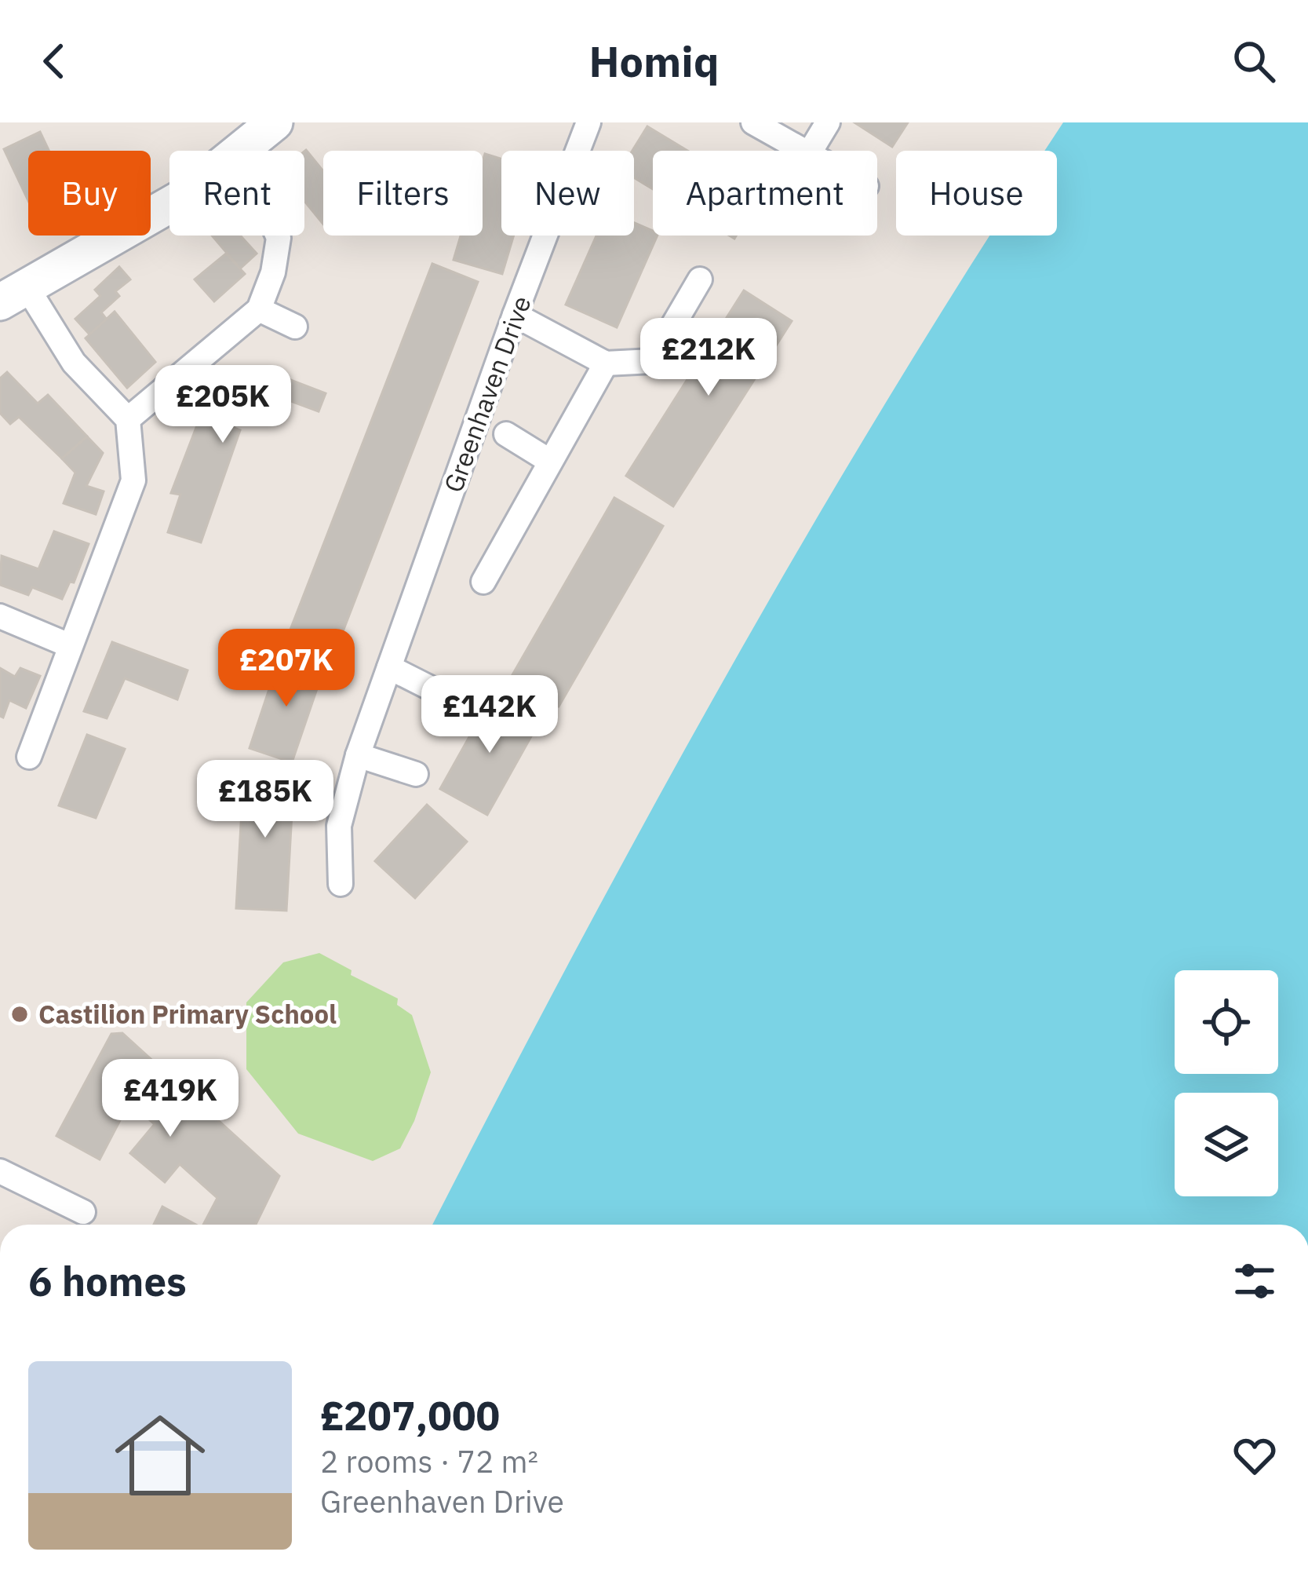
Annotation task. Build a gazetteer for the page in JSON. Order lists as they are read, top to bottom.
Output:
{
  "streets": {
    "street": ["Greenhaven Drive"]
  },
  "places": ["Castilion Primary School"],
  "page": {
    "header": "Homiq",
    "chip": [
      "Buy",
      "Rent",
      "Filters",
      "New",
      "Apartment",
      "House"
    ],
    "price": [
      "£212K",
      "£205K",
      "£207K",
      "£142K",
      "£185K",
      "£419K"
    ],
    "heading": "6 homes",
    "list": [
      {
        "name": "£207,000",
        "note": "2 rooms · 72 m² · Greenhaven Drive"
      }
    ]
  }
}
